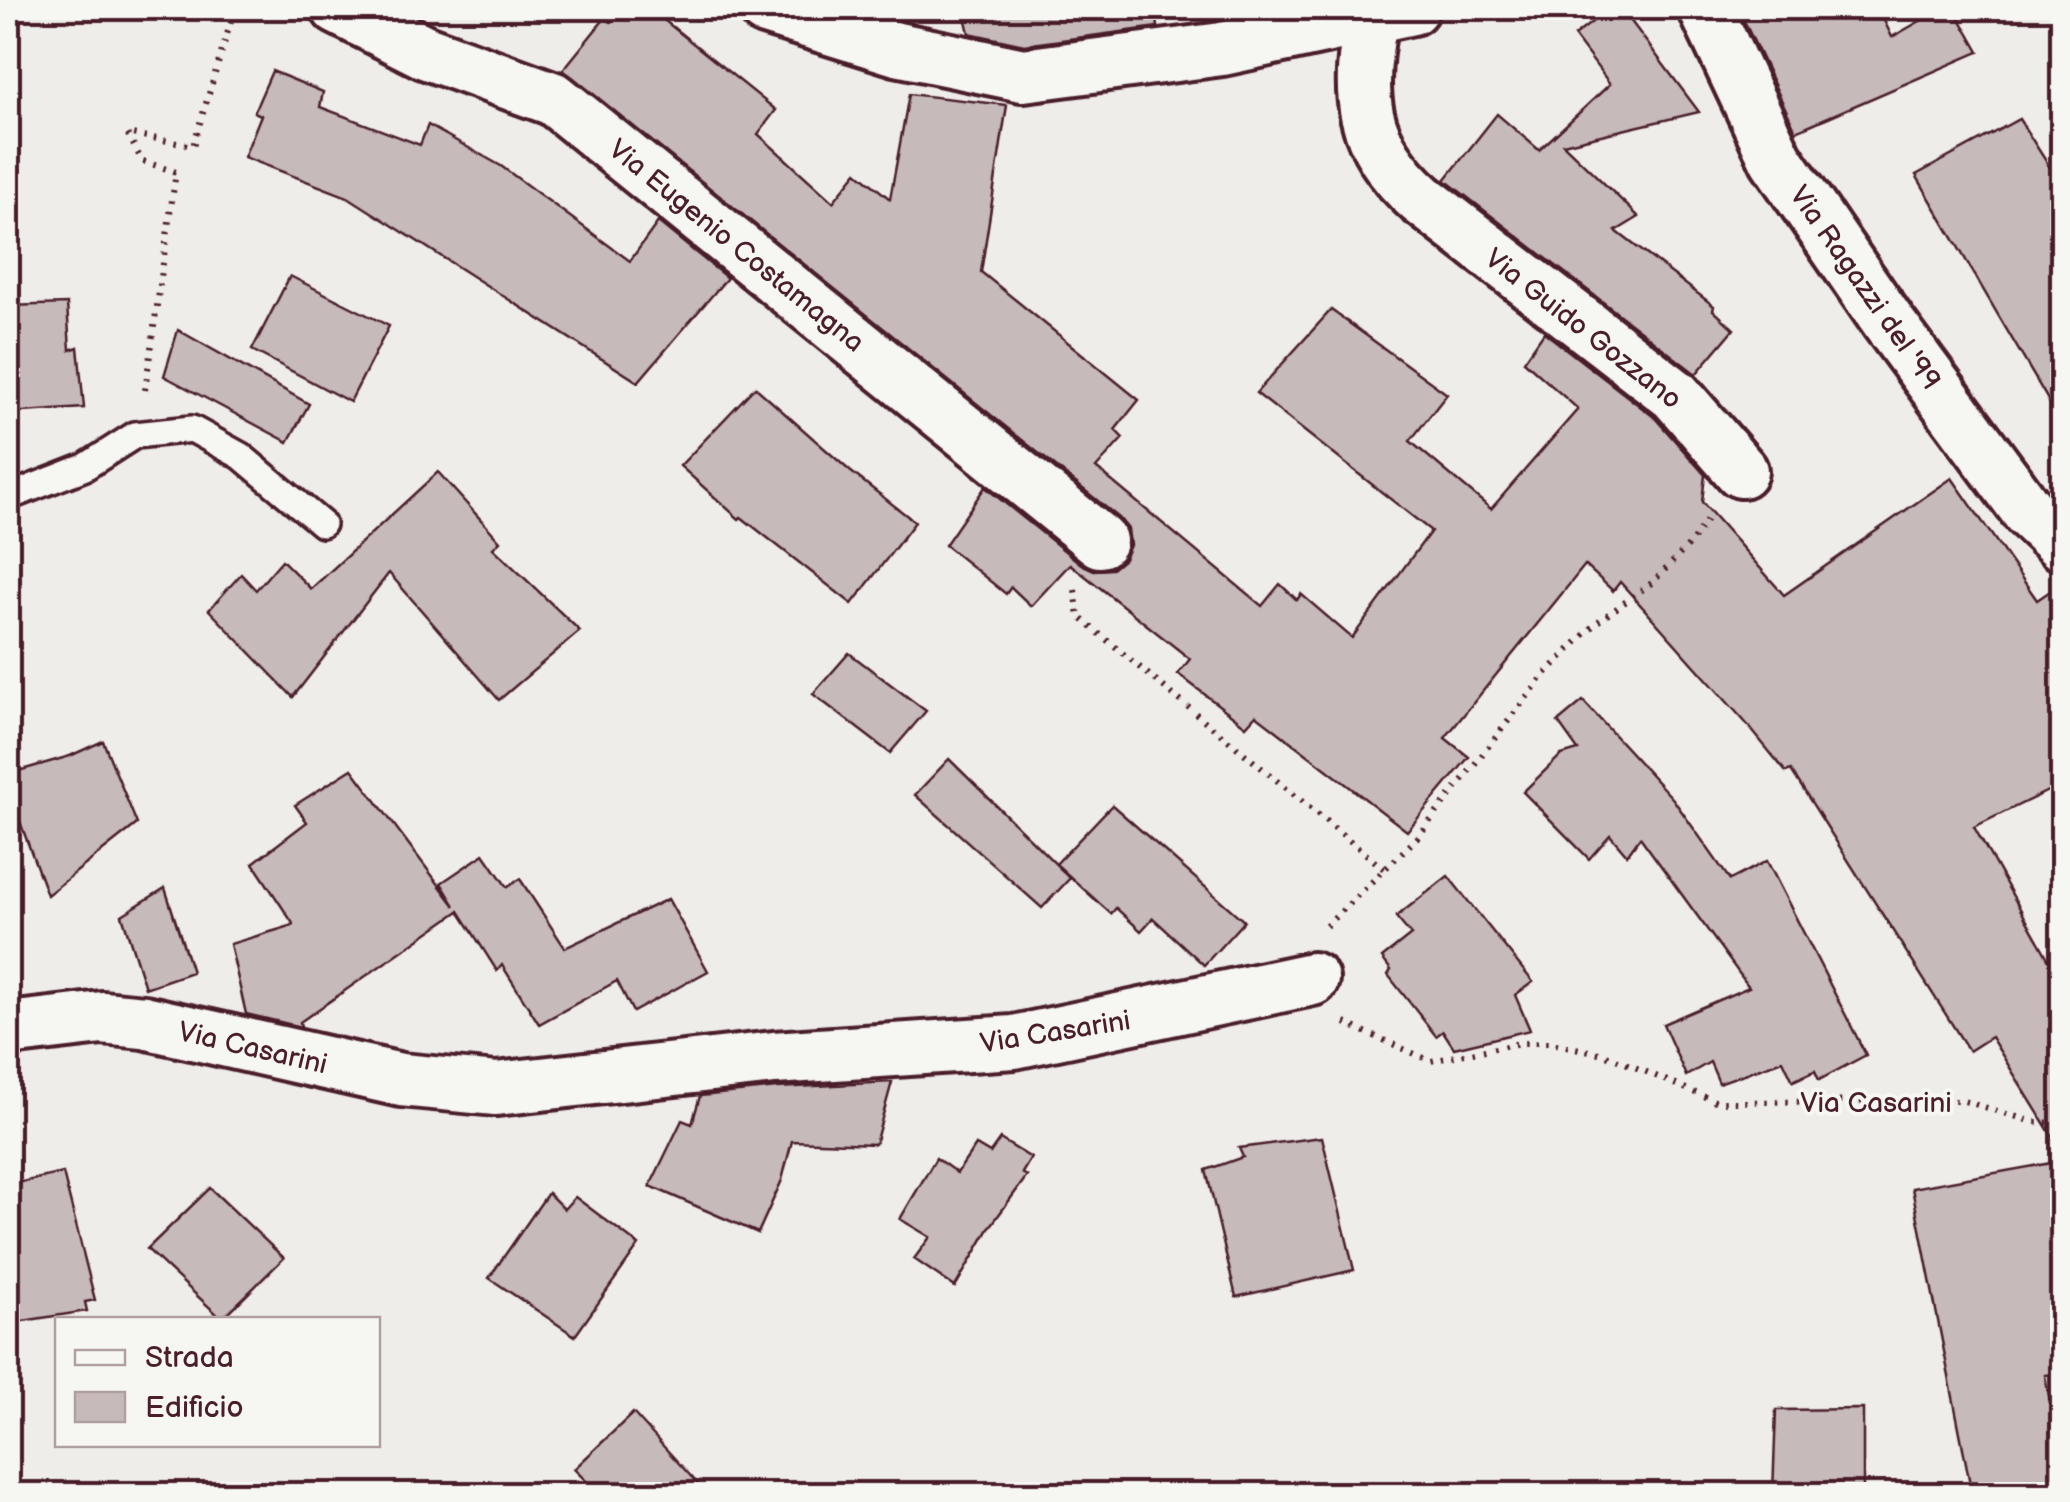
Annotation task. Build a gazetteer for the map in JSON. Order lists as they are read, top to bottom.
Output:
{
  "streets": {
    "street": [
      "Via Eugenio Costamagna",
      "Via Ragazzi del '99",
      "Via Guido Gozzano",
      "Via Casarini"
    ]
  },
  "legend": ["Strada", "Edificio"]
}
